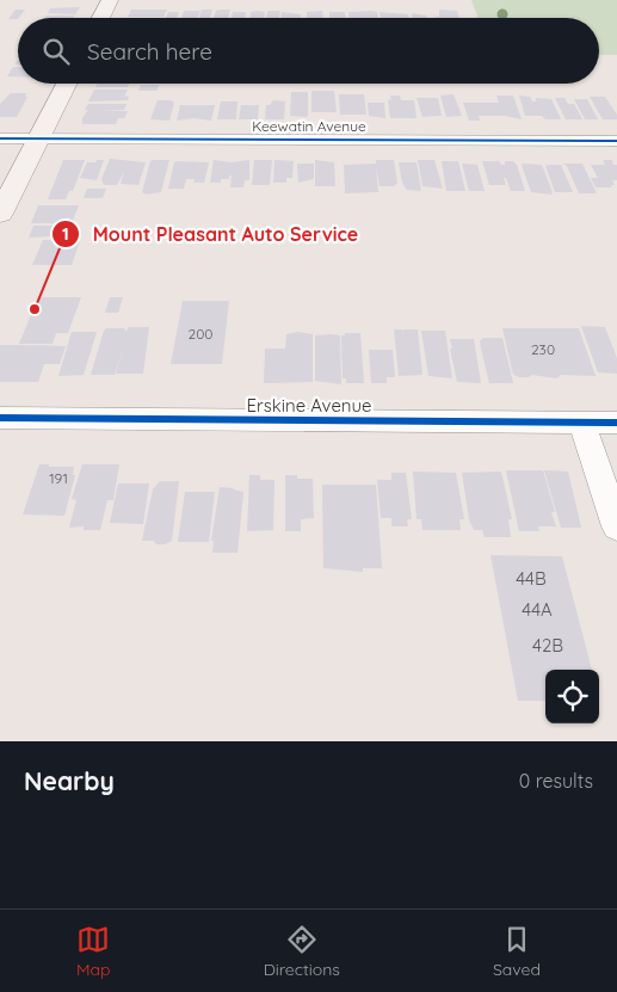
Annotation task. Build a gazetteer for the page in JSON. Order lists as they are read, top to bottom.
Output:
{
  "streets": {
    "street": ["Keewatin Avenue", "Erskine Avenue"]
  },
  "places": ["Mount Pleasant Auto Service"],
  "house_numbers": [
    "200",
    "230",
    "191",
    "44B",
    "44A",
    "42B"
  ],
  "page": {
    "search": "Search here",
    "heading": ["Nearby", "0 results"],
    "nav": ["Map", "Directions", "Saved"]
  }
}
